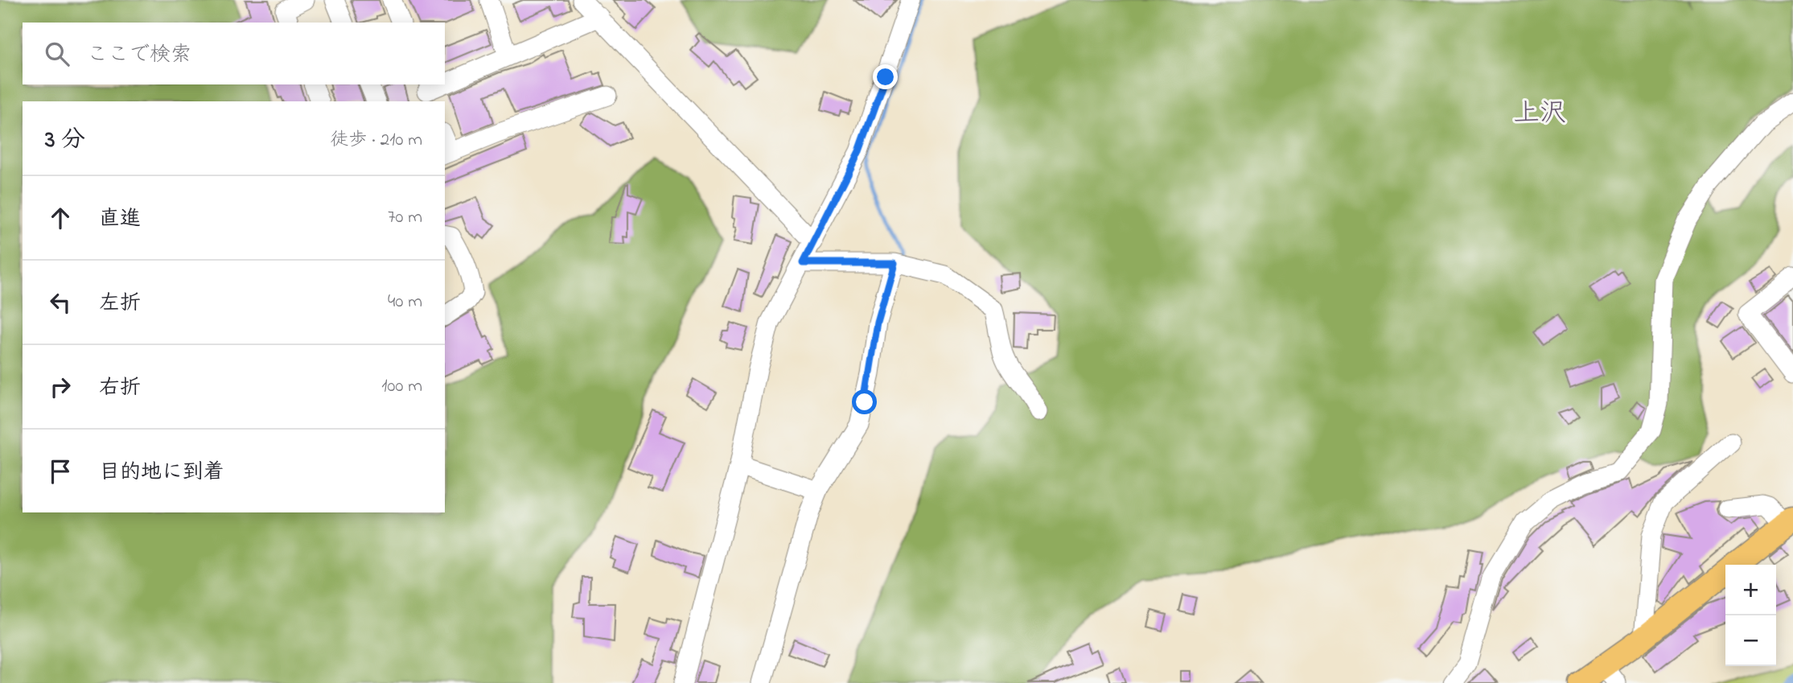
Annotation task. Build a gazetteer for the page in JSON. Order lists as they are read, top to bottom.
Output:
{
  "districts": ["上沢"],
  "page": {
    "search": "ここで検索",
    "heading": ["3 分", "徒歩 · 210 m"],
    "list": [
      ["直進", "70 m"],
      ["左折", "40 m"],
      ["右折", "100 m"],
      "目的地に到着"
    ],
    "map_buttons": ["+", "−"]
  }
}
